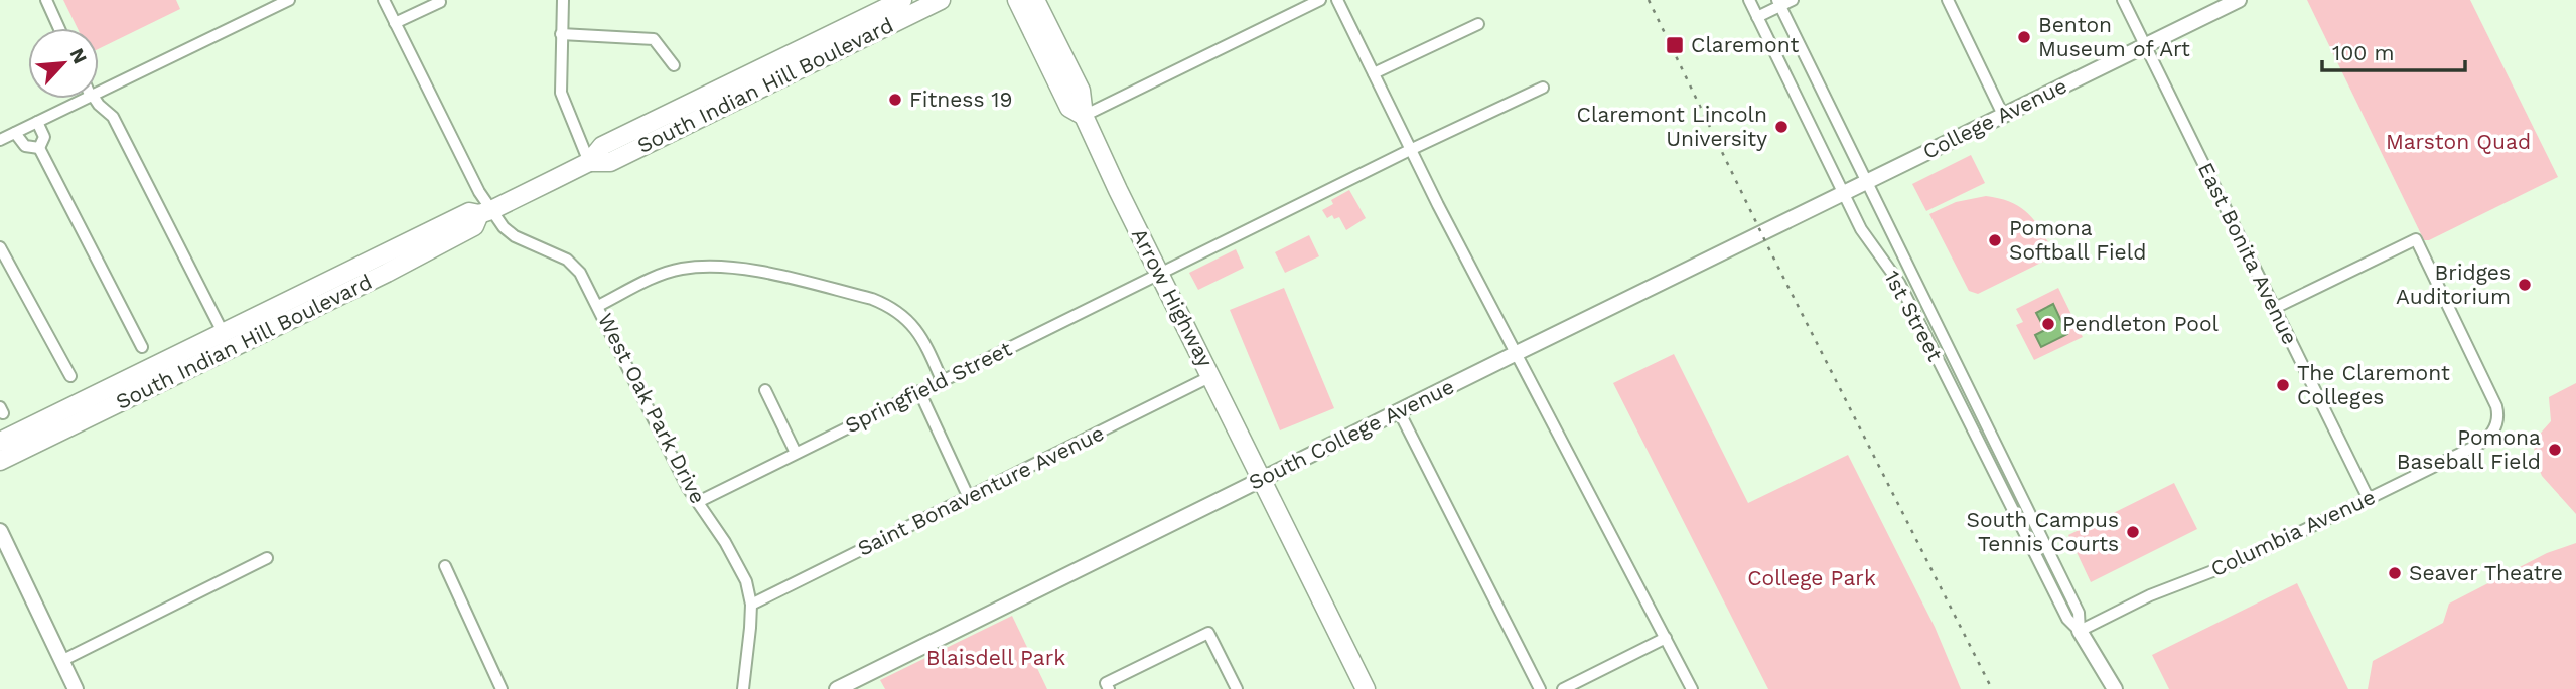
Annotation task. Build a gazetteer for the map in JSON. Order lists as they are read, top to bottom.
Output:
{
  "streets": {
    "main road": ["South Indian Hill Boulevard", "Arrow Highway"],
    "street": [
      "College Avenue",
      "East Bonita Avenue",
      "1st Street",
      "Springfield Street",
      "West Oak Park Drive",
      "South College Avenue",
      "Saint Bonaventure Avenue",
      "Columbia Avenue"
    ]
  },
  "crossings": [
    ["South Indian Hill Boulevard", "West Oak Park Drive"],
    ["College Avenue", "East Bonita Avenue"],
    ["College Avenue", "1st Street"],
    ["College Avenue", "South College Avenue"],
    ["East Bonita Avenue", "Columbia Avenue"],
    ["Arrow Highway", "Springfield Street"],
    ["Arrow Highway", "South College Avenue"],
    ["Arrow Highway", "Saint Bonaventure Avenue"],
    ["1st Street", "South College Avenue"],
    ["1st Street", "Columbia Avenue"],
    ["Springfield Street", "West Oak Park Drive"],
    ["West Oak Park Drive", "Saint Bonaventure Avenue"]
  ],
  "parks": ["Marston Quad", "College Park", "Blaisdell Park"],
  "places": {
    "other": [
      "Benton Museum of Art",
      "Fitness 19",
      "Claremont Lincoln University",
      "Pomona Softball Field",
      "Bridges Auditorium",
      "Pendleton Pool",
      "The Claremont Colleges",
      "Pomona Baseball Field",
      "South Campus Tennis Courts",
      "Seaver Theatre"
    ],
    "transit": ["Claremont"]
  },
  "scale_bar": "100 m",
  "north": "top right"
}
